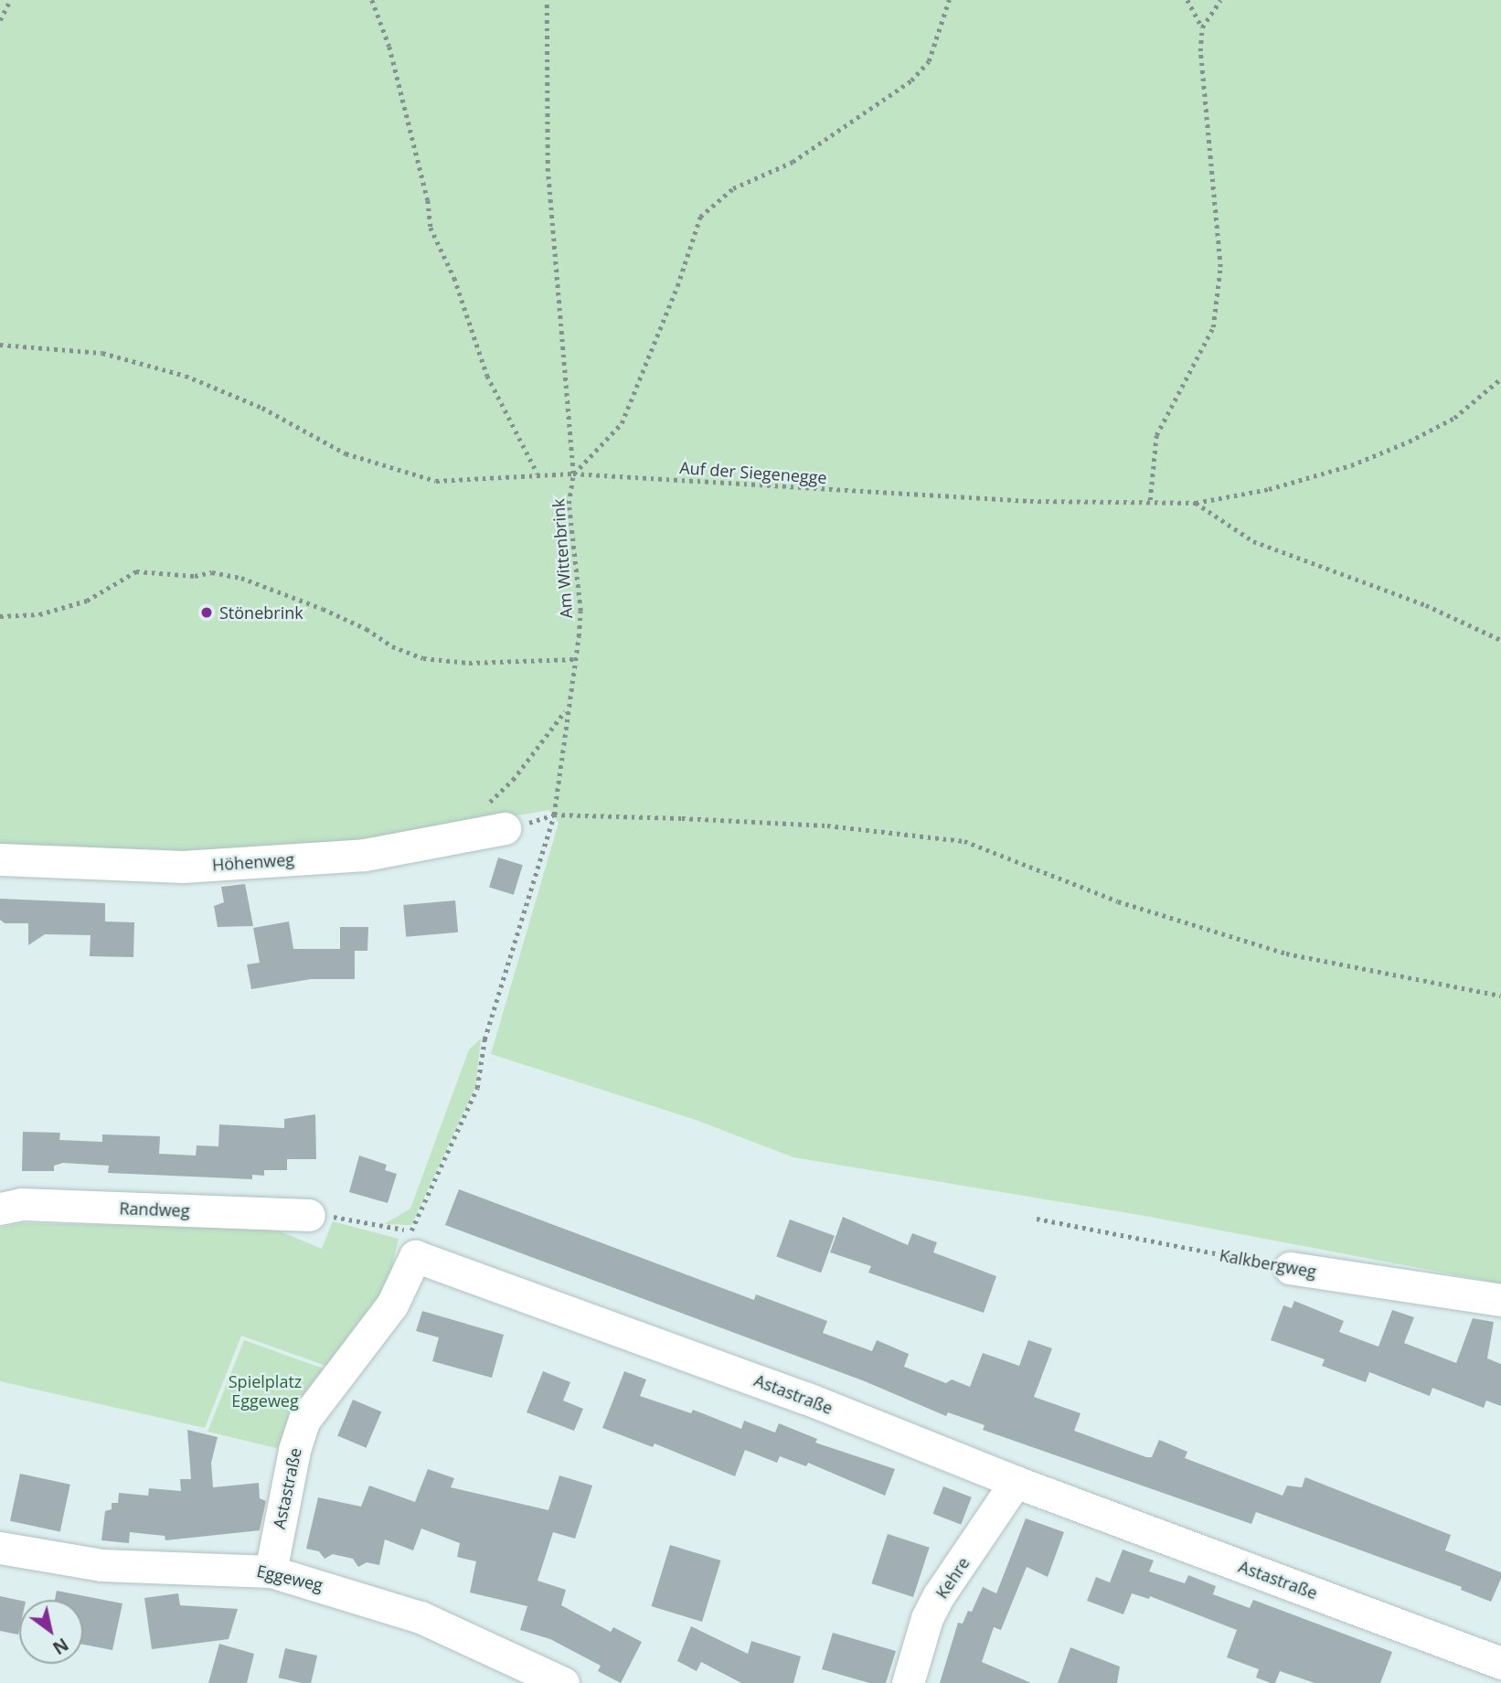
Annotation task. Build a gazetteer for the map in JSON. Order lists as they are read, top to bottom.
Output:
{
  "streets": {
    "street": [
      "Höhenweg",
      "Randweg",
      "Kalkbergweg",
      "Astastraße",
      "Eggeweg",
      "Kehre"
    ],
    "path": ["Auf der Siegenegge", "Am Wittenbrink"]
  },
  "crossings": [
    ["Auf der Siegenegge", "Am Wittenbrink"],
    ["Am Wittenbrink", "Randweg"],
    ["Astastraße", "Eggeweg"],
    ["Astastraße", "Kehre"]
  ],
  "parks": ["Spielplatz Eggeweg"],
  "places": ["Stönebrink"],
  "north": "bottom right"
}
